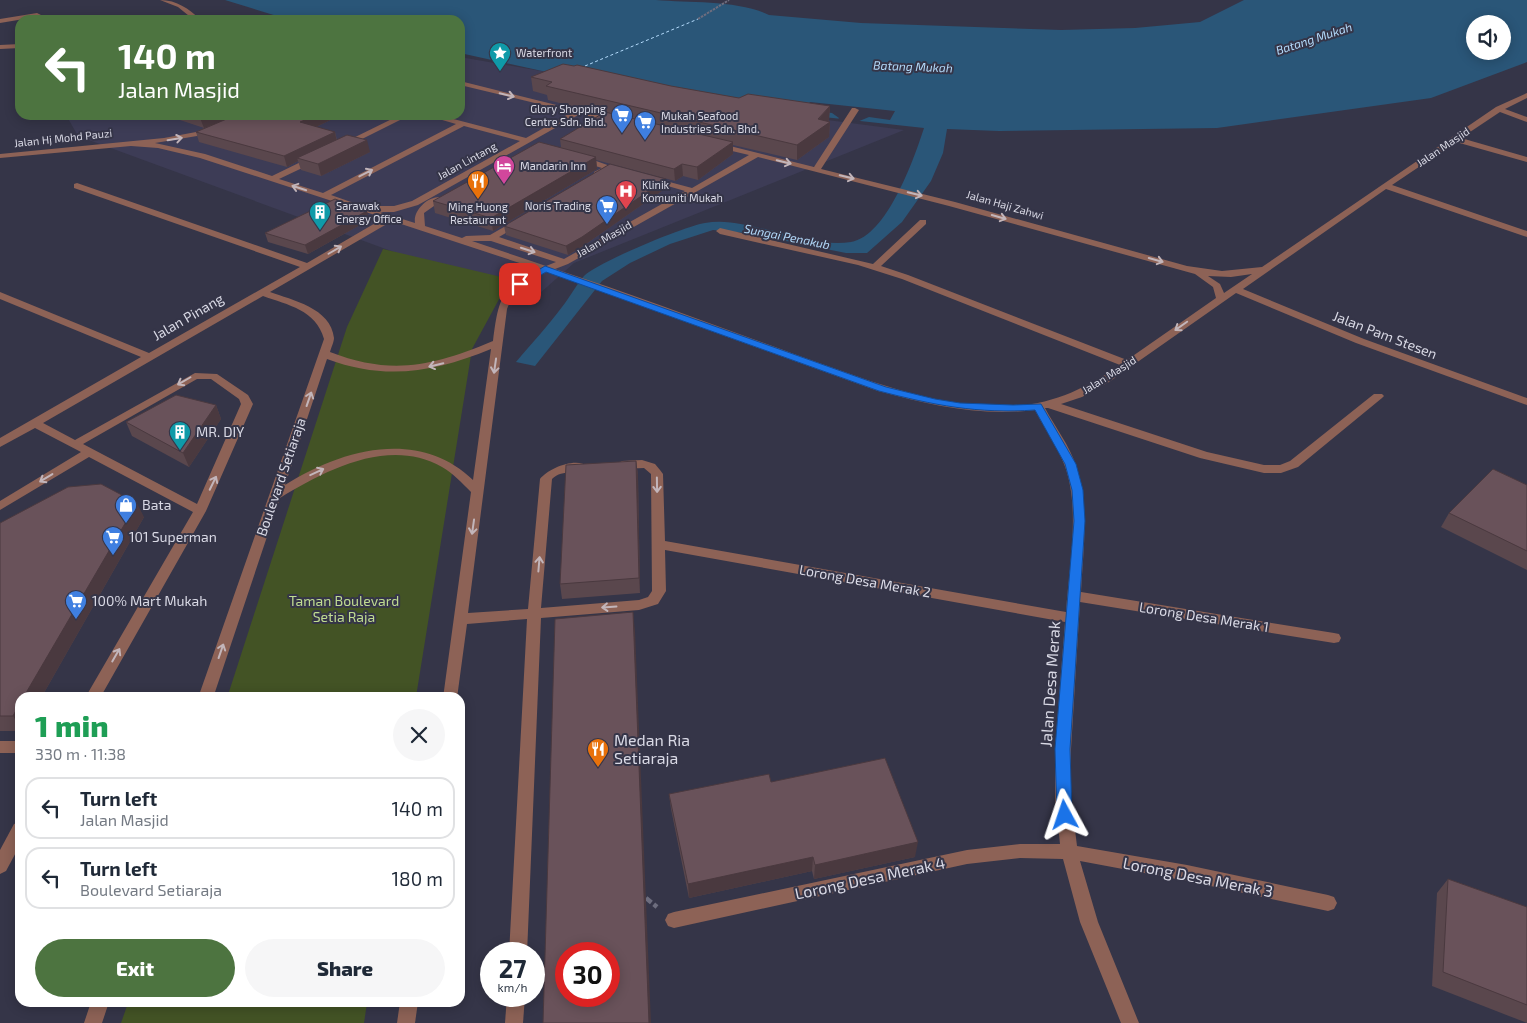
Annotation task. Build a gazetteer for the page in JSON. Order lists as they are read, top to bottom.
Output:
{
  "streets": {
    "street": [
      "Jalan Hj Mohd Pauzi",
      "Jalan Masjid",
      "Jalan Lintang",
      "Jalan Haji Zahwi",
      "Jalan Pinang",
      "Jalan Pam Stesen",
      "Boulevard Setiaraja",
      "Lorong Desa Merak 2",
      "Lorong Desa Merak 1",
      "Jalan Desa Merak",
      "Lorong Desa Merak 3",
      "Lorong Desa Merak 4"
    ]
  },
  "crossings": [
    ["Jalan Masjid", "Jalan Haji Zahwi"],
    ["Jalan Masjid", "Jalan Pam Stesen"],
    ["Jalan Masjid", "Jalan Desa Merak"],
    ["Jalan Pinang", "Boulevard Setiaraja"],
    ["Lorong Desa Merak 2", "Jalan Desa Merak"],
    ["Lorong Desa Merak 1", "Jalan Desa Merak"],
    ["Jalan Desa Merak", "Lorong Desa Merak 3"],
    ["Jalan Desa Merak", "Lorong Desa Merak 4"],
    ["Lorong Desa Merak 3", "Lorong Desa Merak 4"]
  ],
  "water": ["Batang Mukah", "Sungai Penakub"],
  "parks": ["Taman Boulevard Setia Raja"],
  "places": {
    "place": ["Waterfront"],
    "supermarket": [
      "Glory Shopping Centre Sdn. Bhd.",
      "Mukah Seafood Industries Sdn. Bhd.",
      "Noris Trading",
      "101 Superman",
      "100% Mart Mukah"
    ],
    "hotel": ["Mandarin Inn"],
    "restaurant": ["Ming Huong Restaurant", "Medan Ria Setiaraja"],
    "hospital": ["Klinik Komuniti Mukah"],
    "building": ["Sarawak Energy Office", "MR. DIY"],
    "shop": ["Bata"]
  },
  "page": {
    "turn": ["140 m", "Jalan Masjid"],
    "heading": ["1 min", "330 m · 11:38"],
    "list": [
      {
        "name": "Turn left",
        "note": "Jalan Masjid",
        "value": "140 m"
      },
      {
        "name": "Turn left",
        "note": "Boulevard Setiaraja",
        "value": "180 m"
      }
    ],
    "buttons": ["Exit", "Share"],
    "speed": "27 km/h",
    "limit": "30"
  }
}
